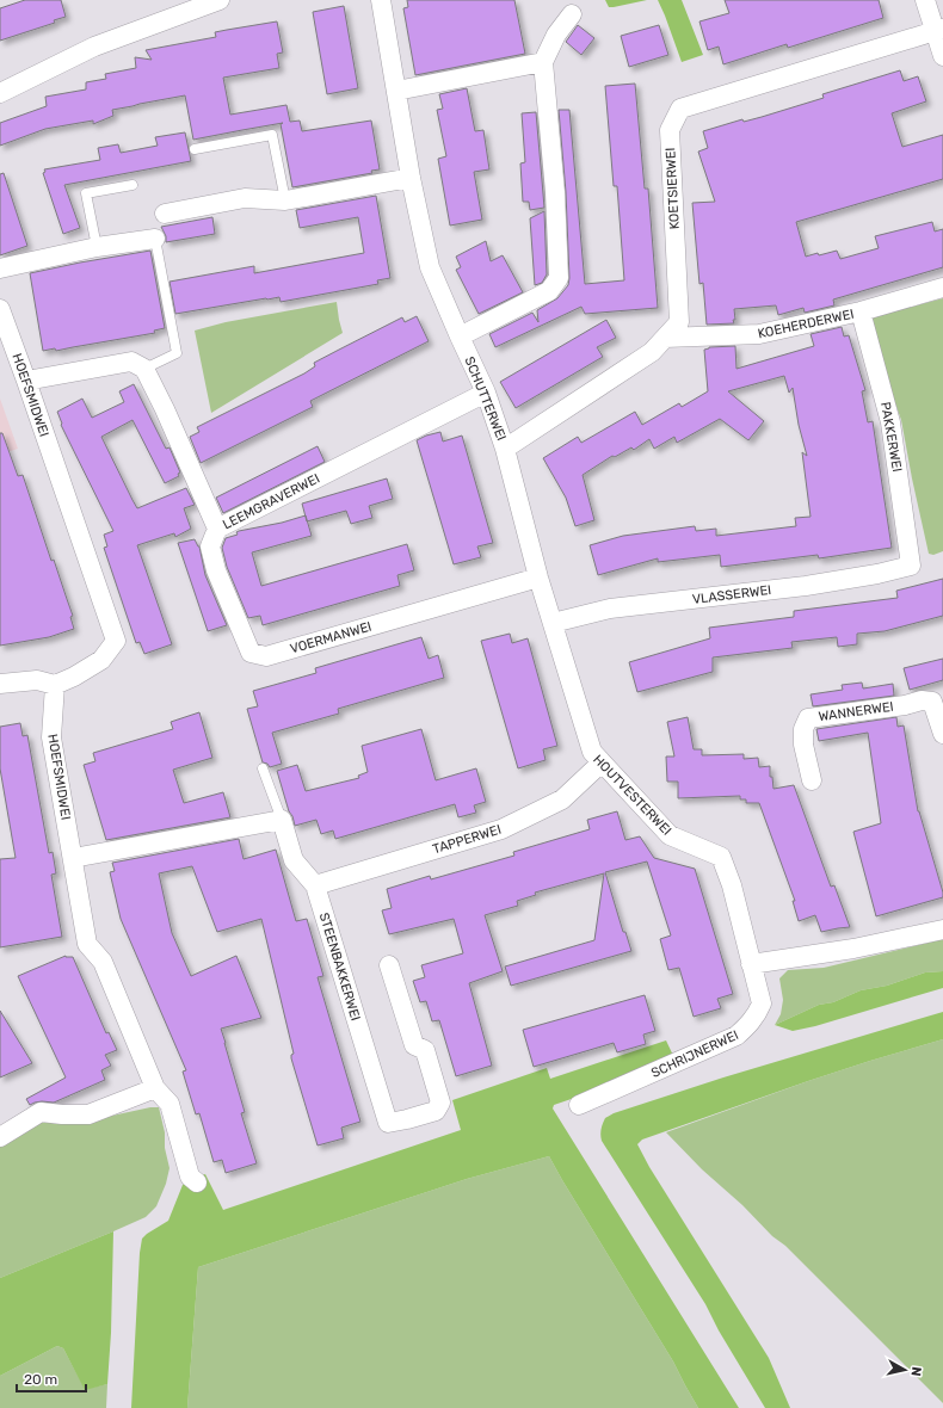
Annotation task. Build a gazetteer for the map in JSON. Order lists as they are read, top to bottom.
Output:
{
  "streets": {
    "street": [
      "KOETSIERWEI",
      "KOEHERDERWEI",
      "HOEFSMIDWEI",
      "SCHUTTERWEI",
      "PAKKERWEI",
      "LEEMGRAVERWEI",
      "VLASSERWEI",
      "VOERMANWEI",
      "WANNERWEI",
      "HOUTVESTERWEI",
      "TAPPERWEI",
      "STEENBAKKERWEI",
      "SCHRIJNERWEI"
    ]
  },
  "crossings": [
    ["KOETSIERWEI", "KOEHERDERWEI"],
    ["KOETSIERWEI", "SCHUTTERWEI"],
    ["KOEHERDERWEI", "PAKKERWEI"],
    ["SCHUTTERWEI", "LEEMGRAVERWEI"],
    ["SCHUTTERWEI", "VLASSERWEI"],
    ["SCHUTTERWEI", "VOERMANWEI"],
    ["SCHUTTERWEI", "HOUTVESTERWEI"],
    ["PAKKERWEI", "VLASSERWEI"],
    ["LEEMGRAVERWEI", "VOERMANWEI"],
    ["VLASSERWEI", "HOUTVESTERWEI"],
    ["HOUTVESTERWEI", "TAPPERWEI"],
    ["HOUTVESTERWEI", "SCHRIJNERWEI"],
    ["TAPPERWEI", "STEENBAKKERWEI"]
  ],
  "scale_bar": "20 m",
  "north": "right"
}
